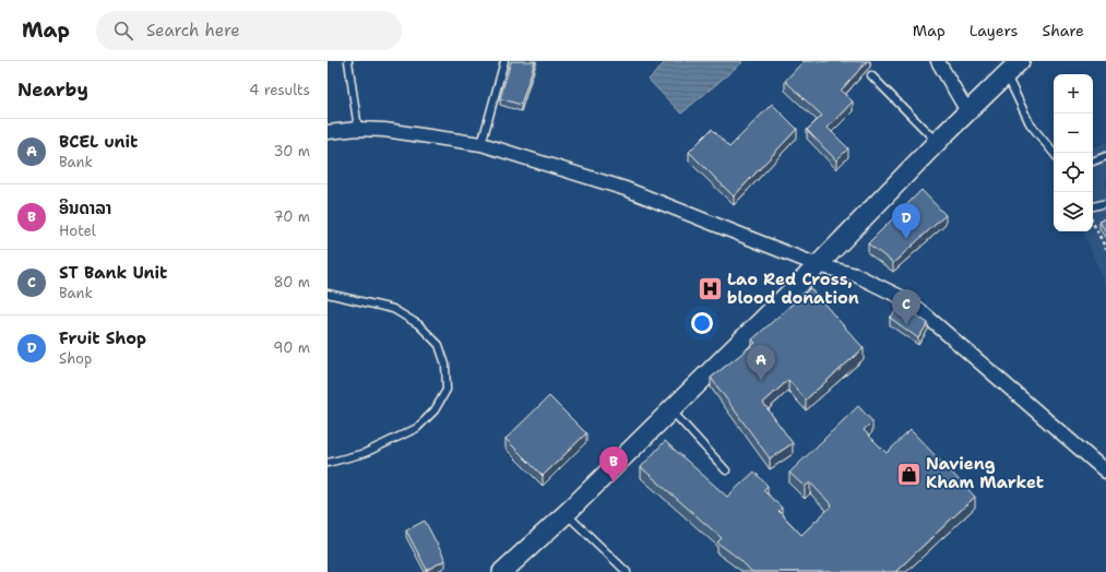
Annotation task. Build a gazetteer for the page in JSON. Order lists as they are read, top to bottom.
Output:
{
  "places": {
    "hospital": ["Lao Red Cross, blood donation"],
    "shop": ["Navieng Kham Market"]
  },
  "page": {
    "header": "Map",
    "search": "Search here",
    "nav": ["Map", "Layers", "Share"],
    "heading": ["Nearby", "4 results"],
    "map_buttons": ["+", "−"],
    "list": [
      {
        "mark": "A",
        "name": "BCEL unit",
        "note": "Bank",
        "value": "30 m"
      },
      {
        "mark": "B",
        "name": "ອິນດາລາ",
        "note": "Hotel",
        "value": "70 m"
      },
      {
        "mark": "C",
        "name": "ST Bank Unit",
        "note": "Bank",
        "value": "80 m"
      },
      {
        "mark": "D",
        "name": "Fruit Shop",
        "note": "Shop",
        "value": "90 m"
      }
    ],
    "pins": [
      "D",
      "C",
      "A",
      "B"
    ]
  }
}
